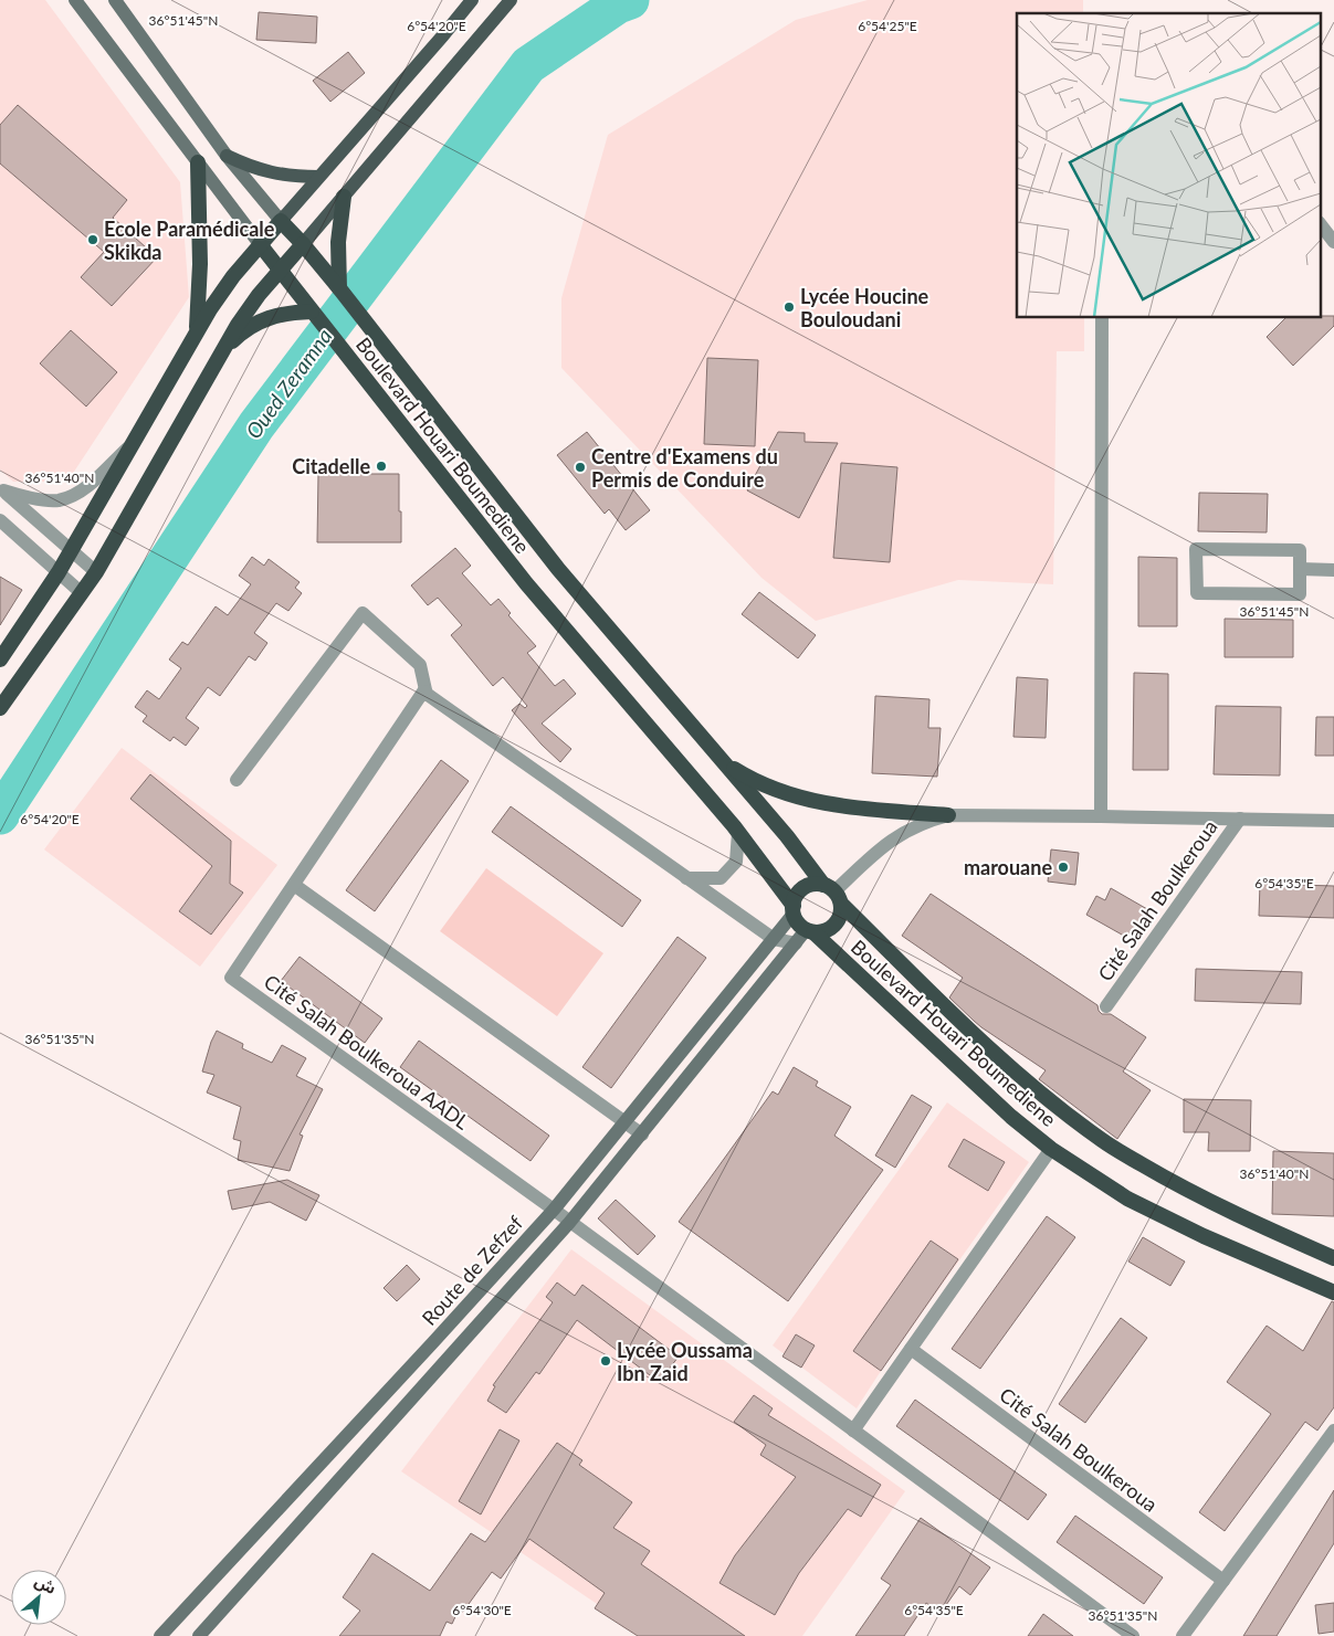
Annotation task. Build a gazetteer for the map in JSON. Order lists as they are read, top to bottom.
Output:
{
  "streets": {
    "highway": ["Boulevard Houari Boumediene"],
    "main road": ["Route de Zefzef"],
    "street": ["Cité Salah Boulkeroua", "Cité Salah Boulkeroua AADL"]
  },
  "crossings": [
    ["Boulevard Houari Boumediene", "Route de Zefzef"],
    ["Cité Salah Boulkeroua AADL", "Route de Zefzef"]
  ],
  "water": ["Oued Zeramna"],
  "places": [
    "Ecole Paramédicale Skikda",
    "Lycée Houcine Bouloudani",
    "Citadelle",
    "Centre d'Examens du Permis de Conduire",
    "marouane",
    "Lycée Oussama Ibn Zaid"
  ],
  "north": "top right",
  "coordinates": [
    "36°51'45\"N",
    "6°54'20\"E",
    "6°54'25\"E",
    "36°51'40\"N",
    "6°54'35\"E",
    "36°51'35\"N",
    "6°54'30\"E"
  ]
}
